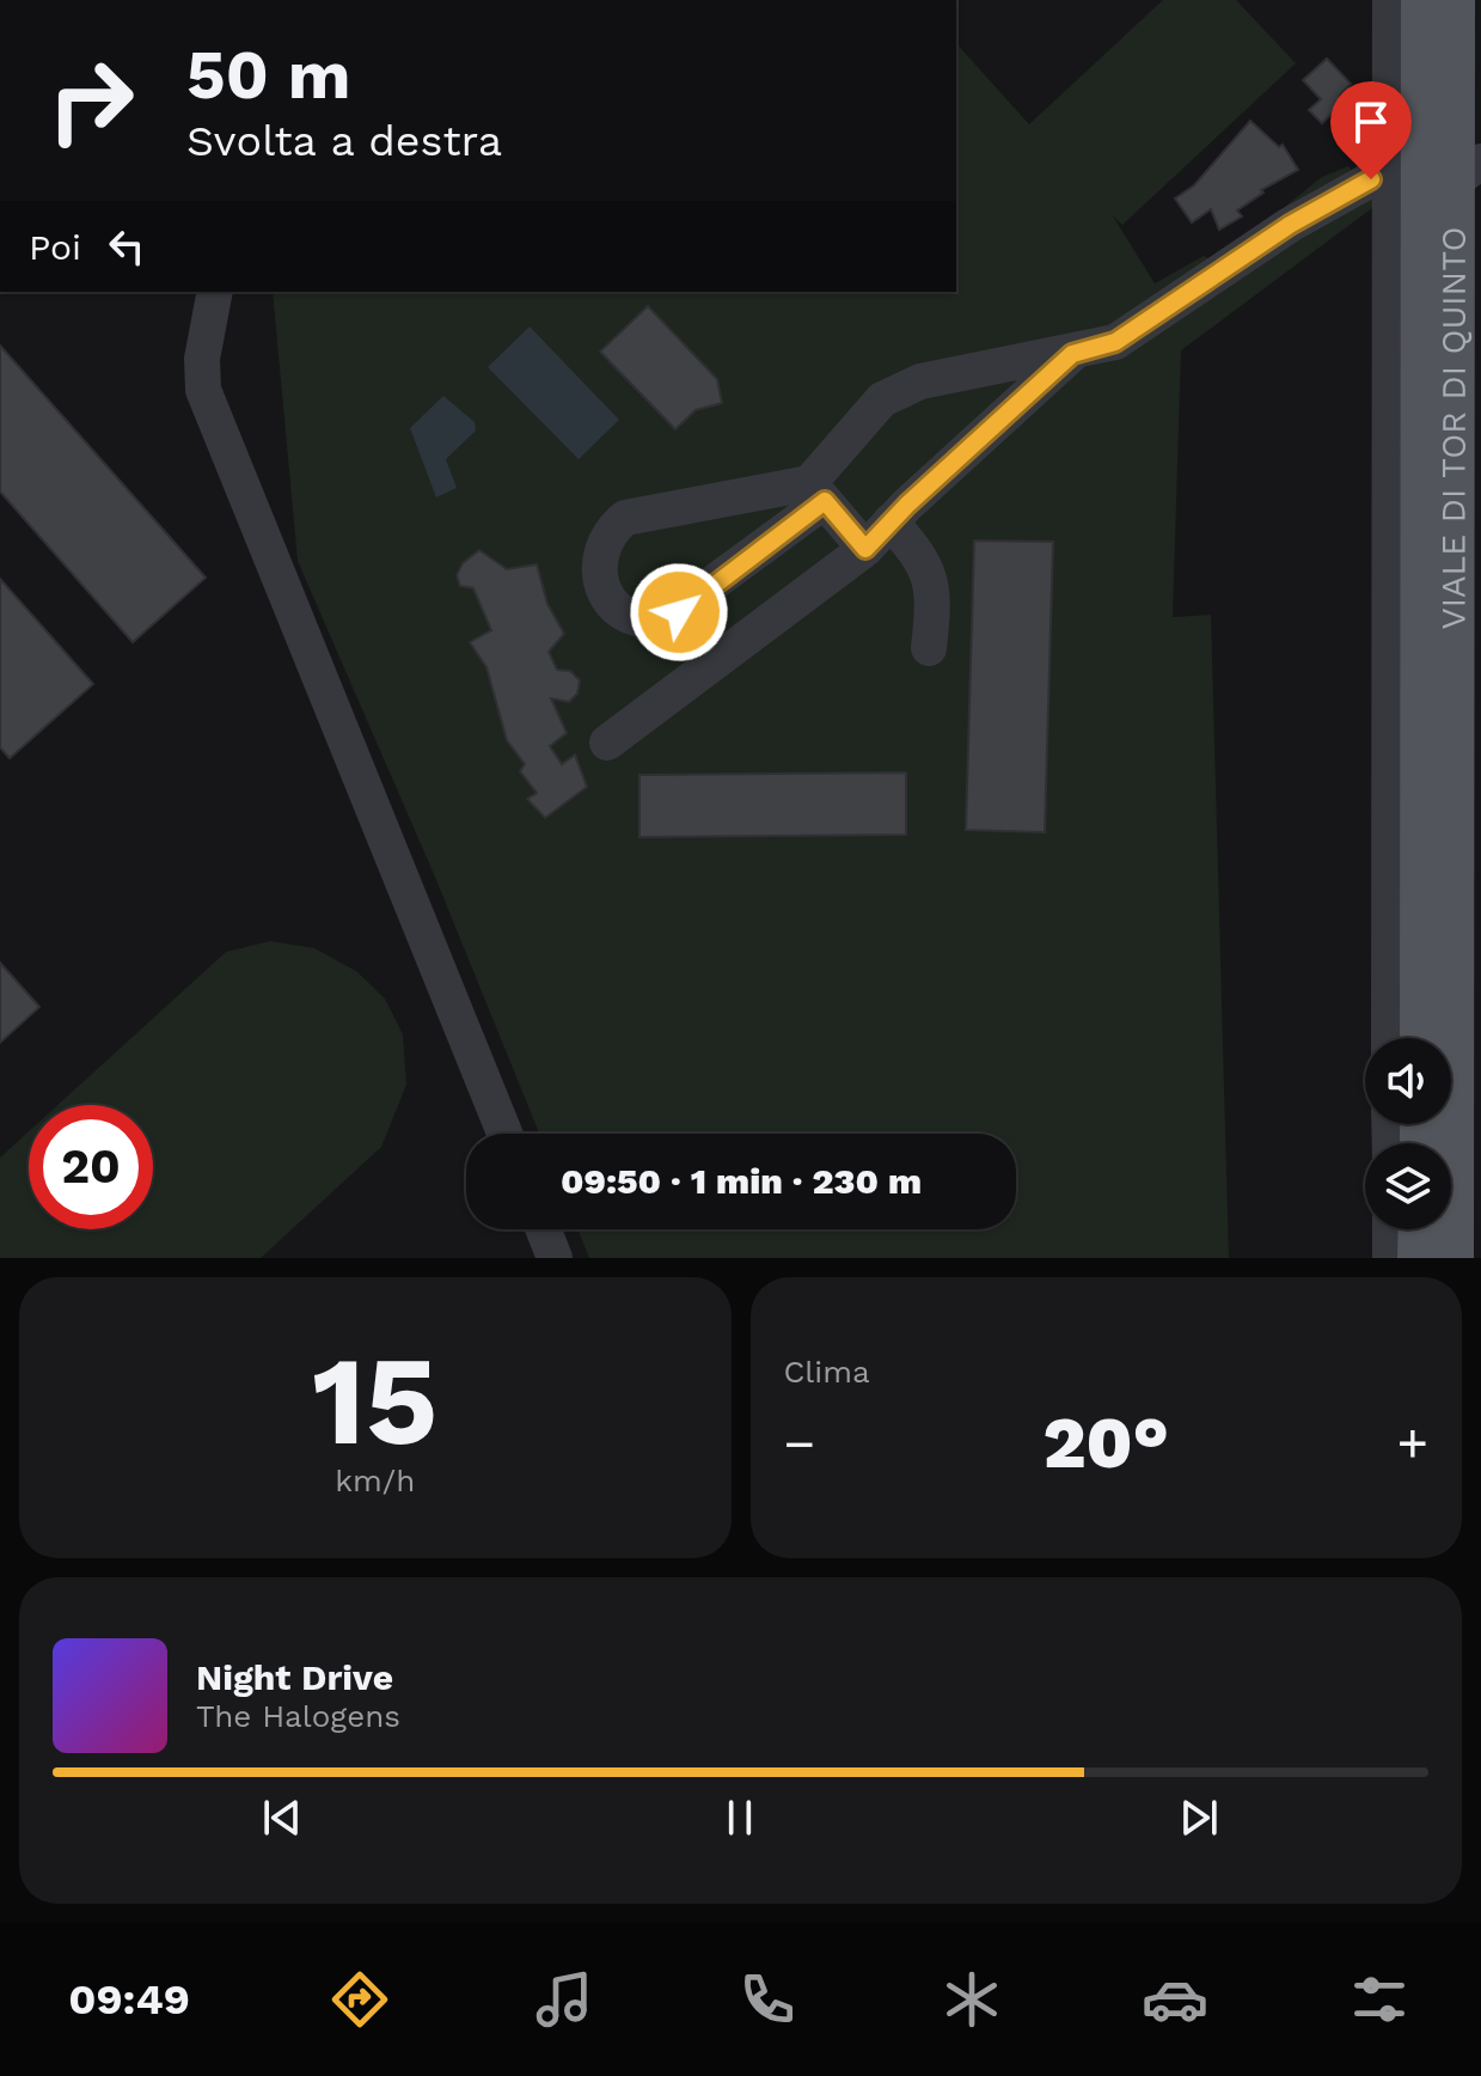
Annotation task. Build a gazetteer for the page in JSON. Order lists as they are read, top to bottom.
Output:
{
  "streets": {
    "main road": ["VIALE DI TOR DI QUINTO"]
  },
  "page": {
    "turn": ["50 m", "Svolta a destra"],
    "then": "Poi",
    "limit": "20",
    "trip": "09:50 · 1 min · 230 m",
    "tile": [
      ["15", "km/h"],
      "Clima"
    ],
    "heat": ["−", "20°", "+"],
    "song": ["Night Drive", "The Halogens"],
    "tabs": "09:49"
  }
}
